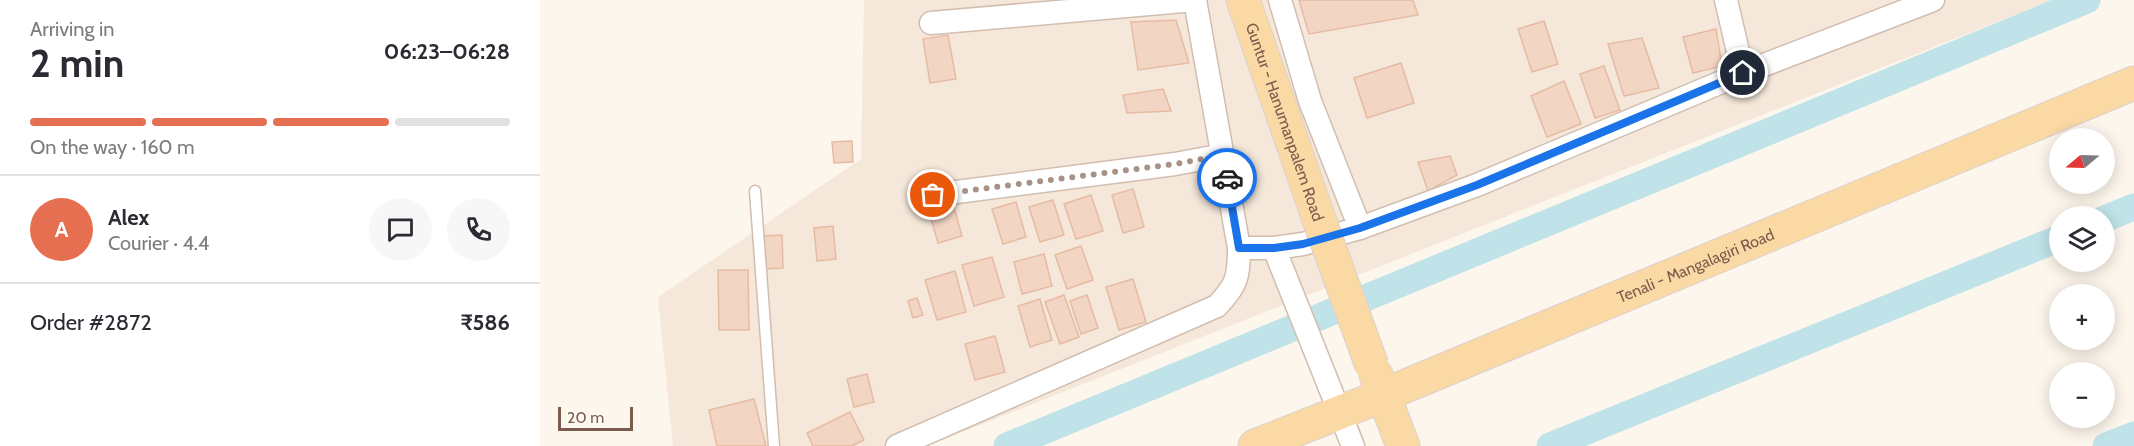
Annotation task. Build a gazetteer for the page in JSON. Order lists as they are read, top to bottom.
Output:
{
  "streets": {
    "main road": ["Guntur - Hanumanpalem Road", "Tenali - Mangalagiri Road"]
  },
  "crossings": [
    ["Guntur - Hanumanpalem Road", "Tenali - Mangalagiri Road"]
  ],
  "scale_bar": "20 m",
  "north": "left",
  "page": {
    "heading": ["2 min", "Arriving in", "06:23–06:28"],
    "panel": [
      "Alex",
      "Courier · 4.4",
      "Order #2872",
      "₹586"
    ],
    "bar": "On the way · 160 m",
    "map_buttons": ["+", "−"],
    "round": "A",
    "scale": "20 m"
  }
}
